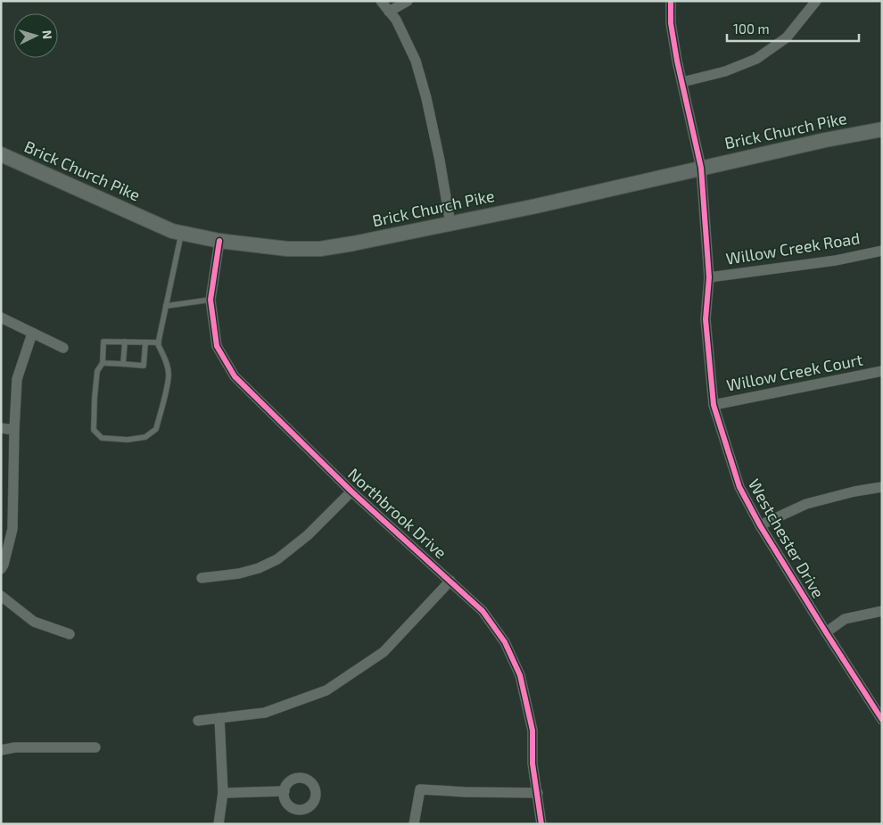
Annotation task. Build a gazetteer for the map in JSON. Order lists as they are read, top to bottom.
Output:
{
  "streets": {
    "main road": ["Brick Church Pike"],
    "street": [
      "Willow Creek Road",
      "Willow Creek Court",
      "Northbrook Drive",
      "Westchester Drive"
    ]
  },
  "crossings": [
    ["Brick Church Pike", "Northbrook Drive"],
    ["Brick Church Pike", "Westchester Drive"],
    ["Willow Creek Road", "Westchester Drive"],
    ["Willow Creek Court", "Westchester Drive"]
  ],
  "scale_bar": "100 m",
  "north": "right"
}
